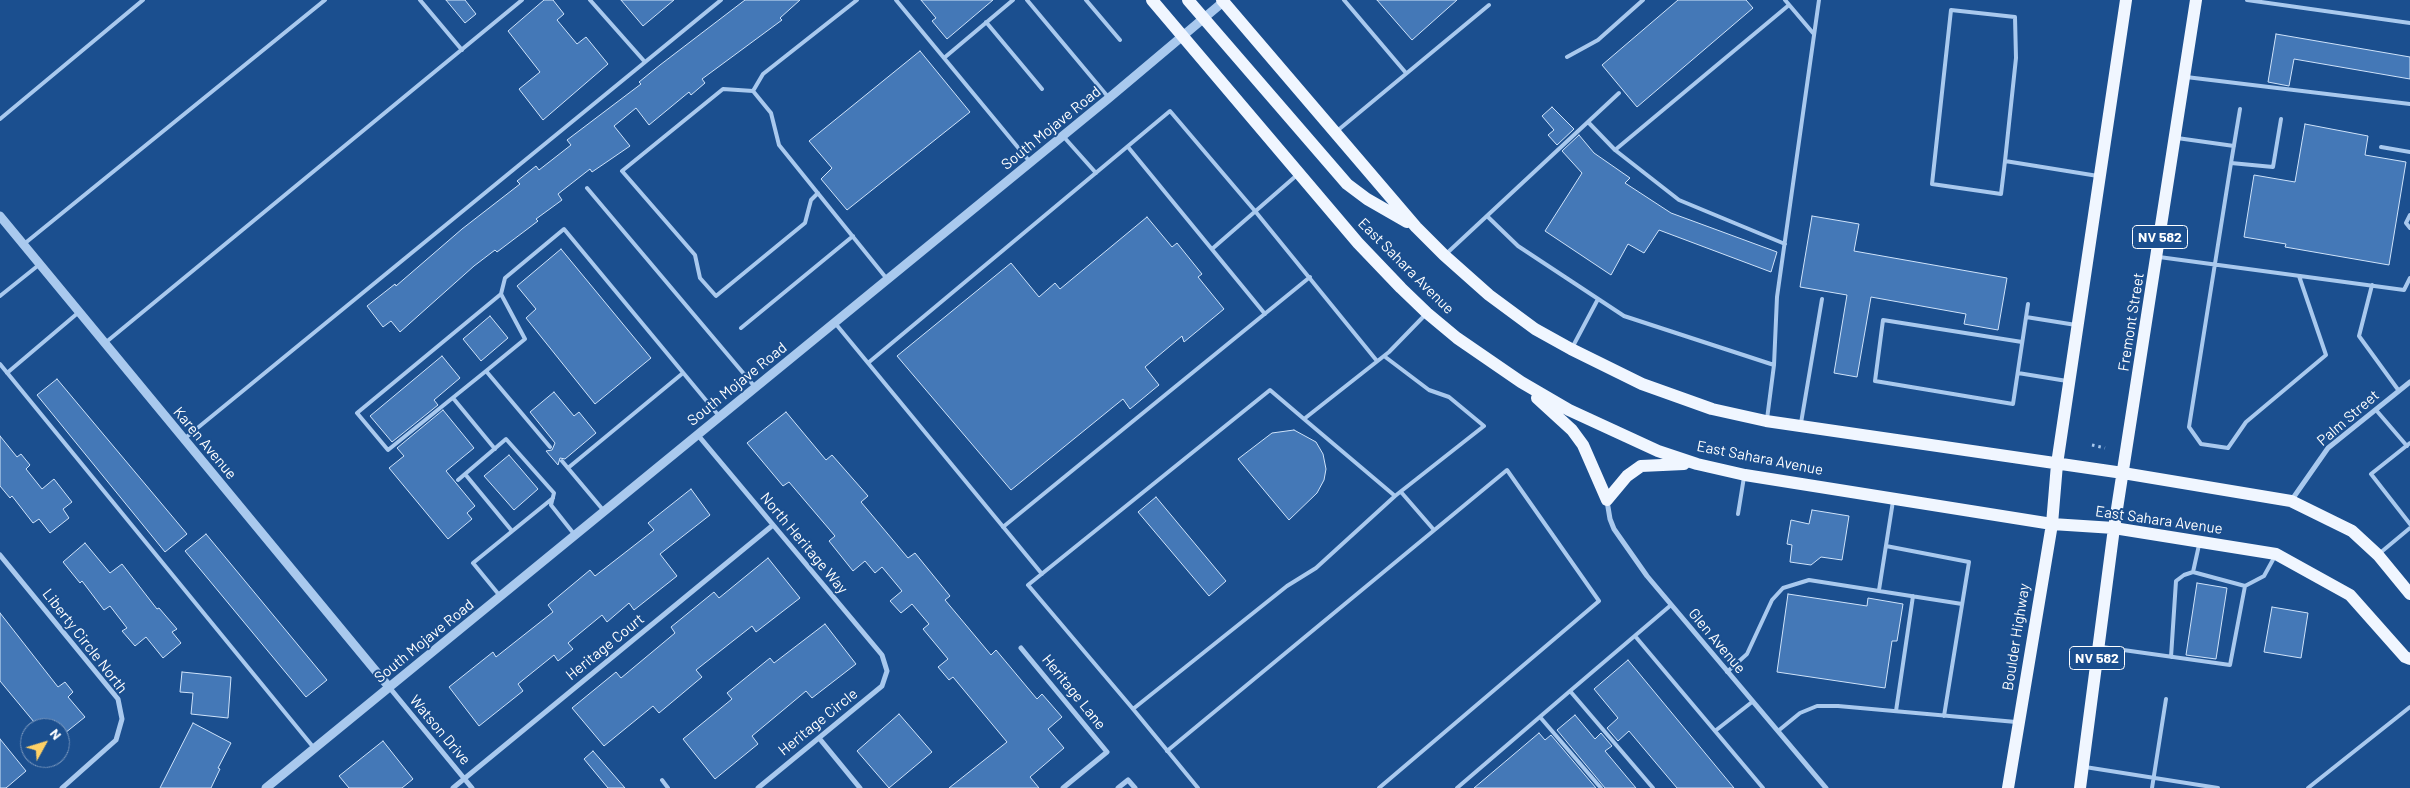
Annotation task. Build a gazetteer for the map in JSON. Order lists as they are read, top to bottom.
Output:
{
  "streets": {
    "main road": [
      "NV 582",
      "East Sahara Avenue",
      "Fremont Street",
      "Boulder Highway"
    ],
    "street": [
      "South Mojave Road",
      "Palm Street",
      "Karen Avenue",
      "North Heritage Way",
      "Liberty Circle North",
      "Glen Avenue",
      "Heritage Court",
      "Heritage Lane",
      "Heritage Circle",
      "Watson Drive"
    ]
  },
  "crossings": [
    ["South Mojave Road", "East Sahara Avenue"],
    ["South Mojave Road", "Karen Avenue"],
    ["South Mojave Road", "North Heritage Way"],
    ["South Mojave Road", "Watson Drive"],
    ["NV 582", "East Sahara Avenue"],
    ["NV 582", "Fremont Street"],
    ["East Sahara Avenue", "Fremont Street"],
    ["East Sahara Avenue", "Boulder Highway"],
    ["Karen Avenue", "Watson Drive"],
    ["North Heritage Way", "Heritage Court"],
    ["North Heritage Way", "Heritage Circle"],
    ["Heritage Court", "Watson Drive"]
  ],
  "north": "top right"
}
